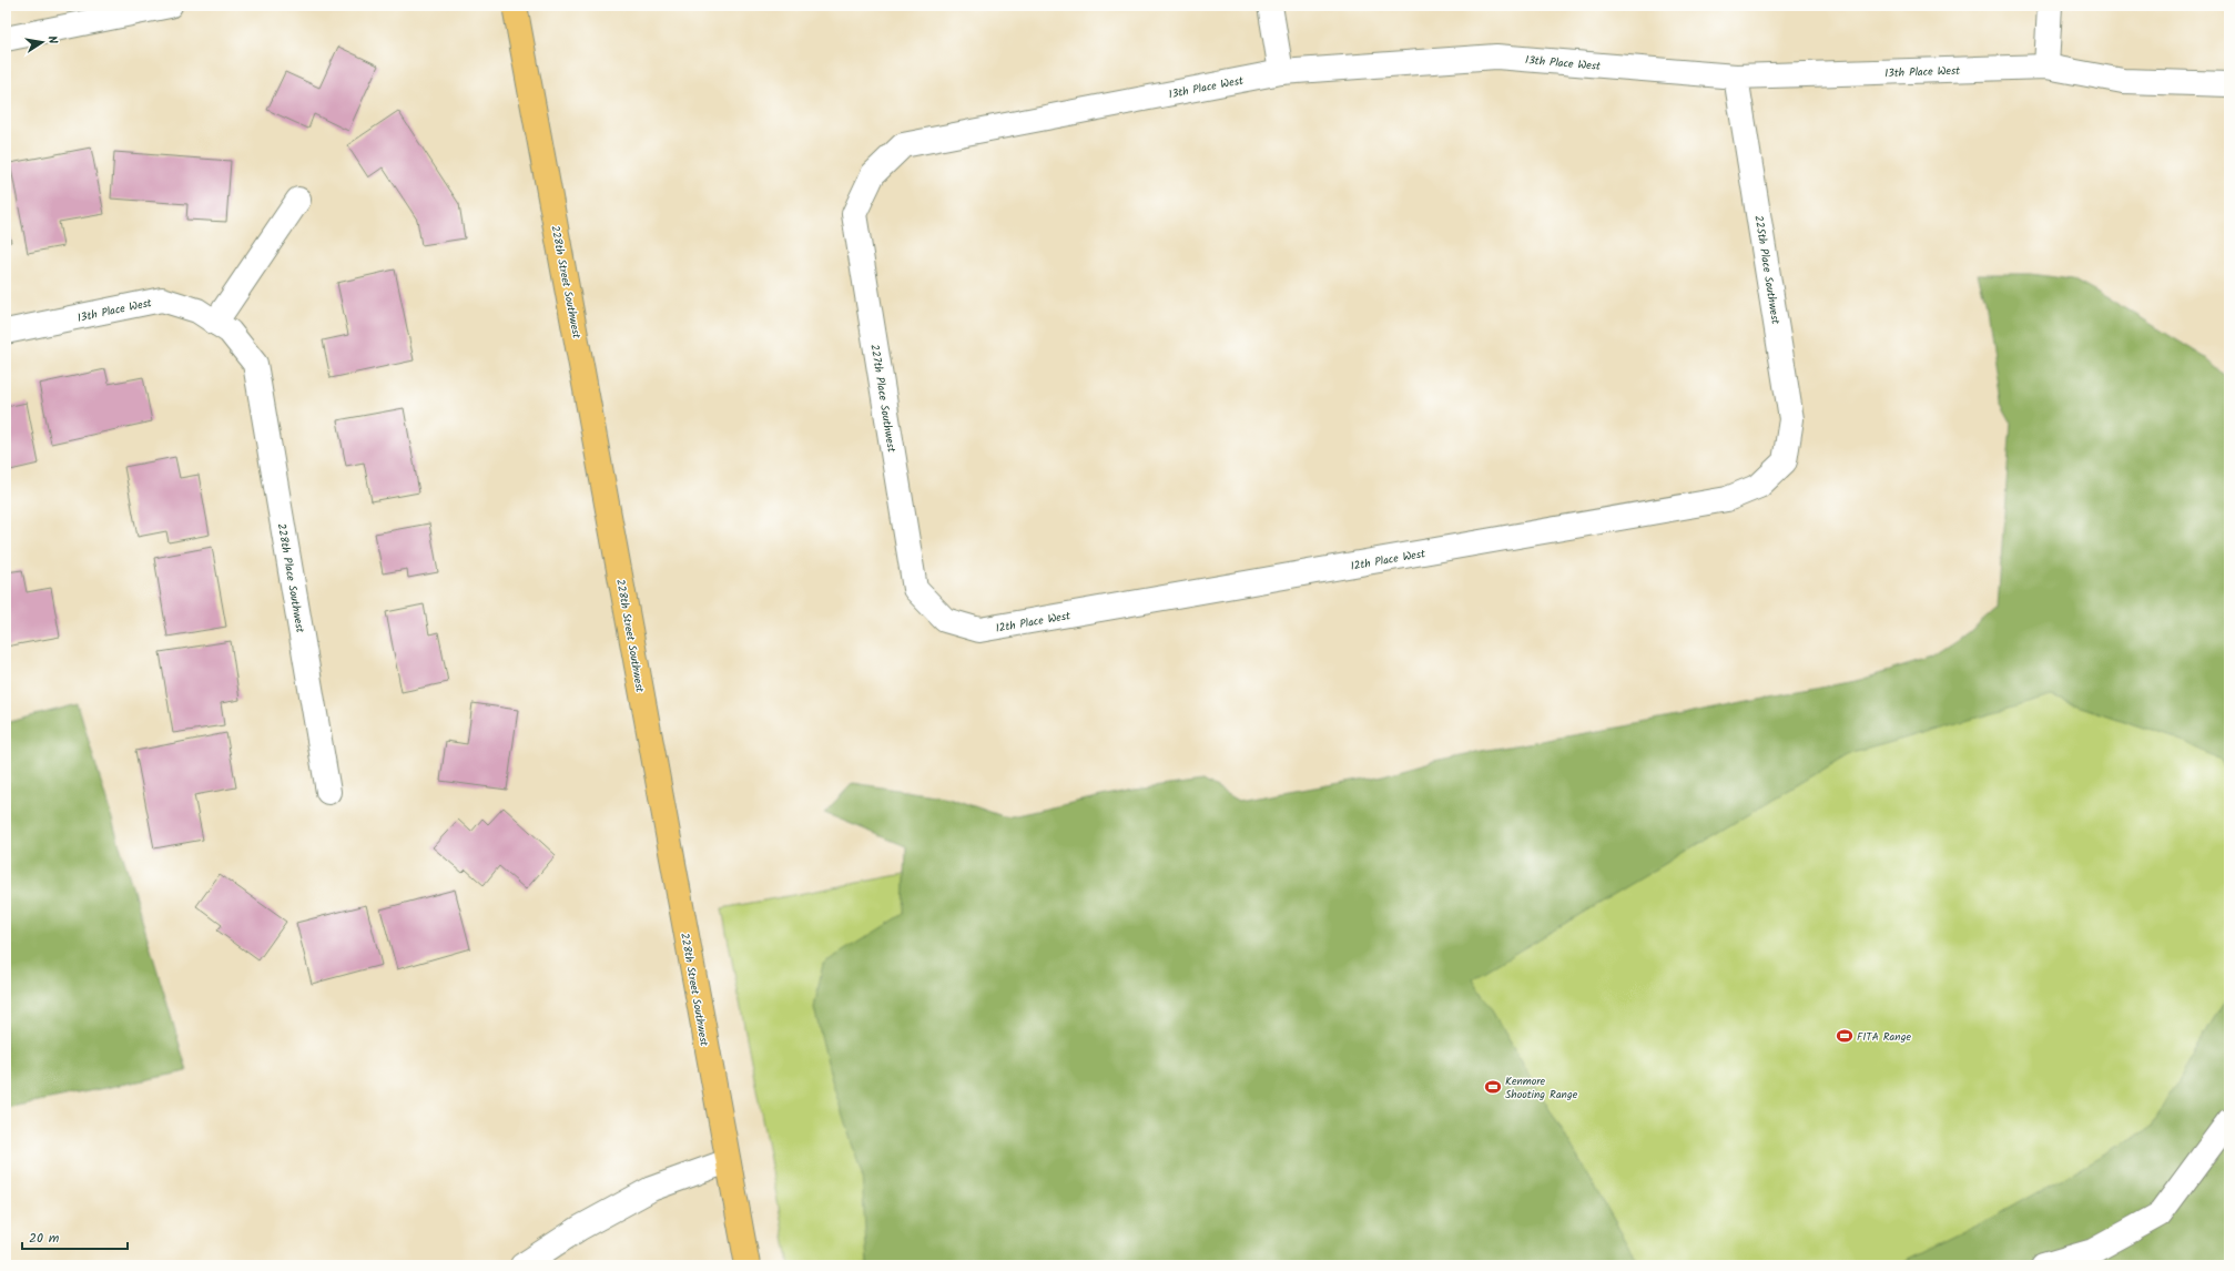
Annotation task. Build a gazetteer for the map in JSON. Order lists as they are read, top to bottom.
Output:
{
  "streets": {
    "main road": ["228th Street Southwest"],
    "street": [
      "13th Place West",
      "225th Place Southwest",
      "227th Place Southwest",
      "12th Place West",
      "228th Place Southwest"
    ]
  },
  "crossings": [
    ["13th Place West", "225th Place Southwest"],
    ["13th Place West", "227th Place Southwest"],
    ["13th Place West", "228th Place Southwest"],
    ["225th Place Southwest", "12th Place West"],
    ["227th Place Southwest", "12th Place West"]
  ],
  "places": {
    "sports": ["FITA Range", "Kenmore Shooting Range"]
  },
  "scale_bar": "20 m",
  "north": "right"
}
